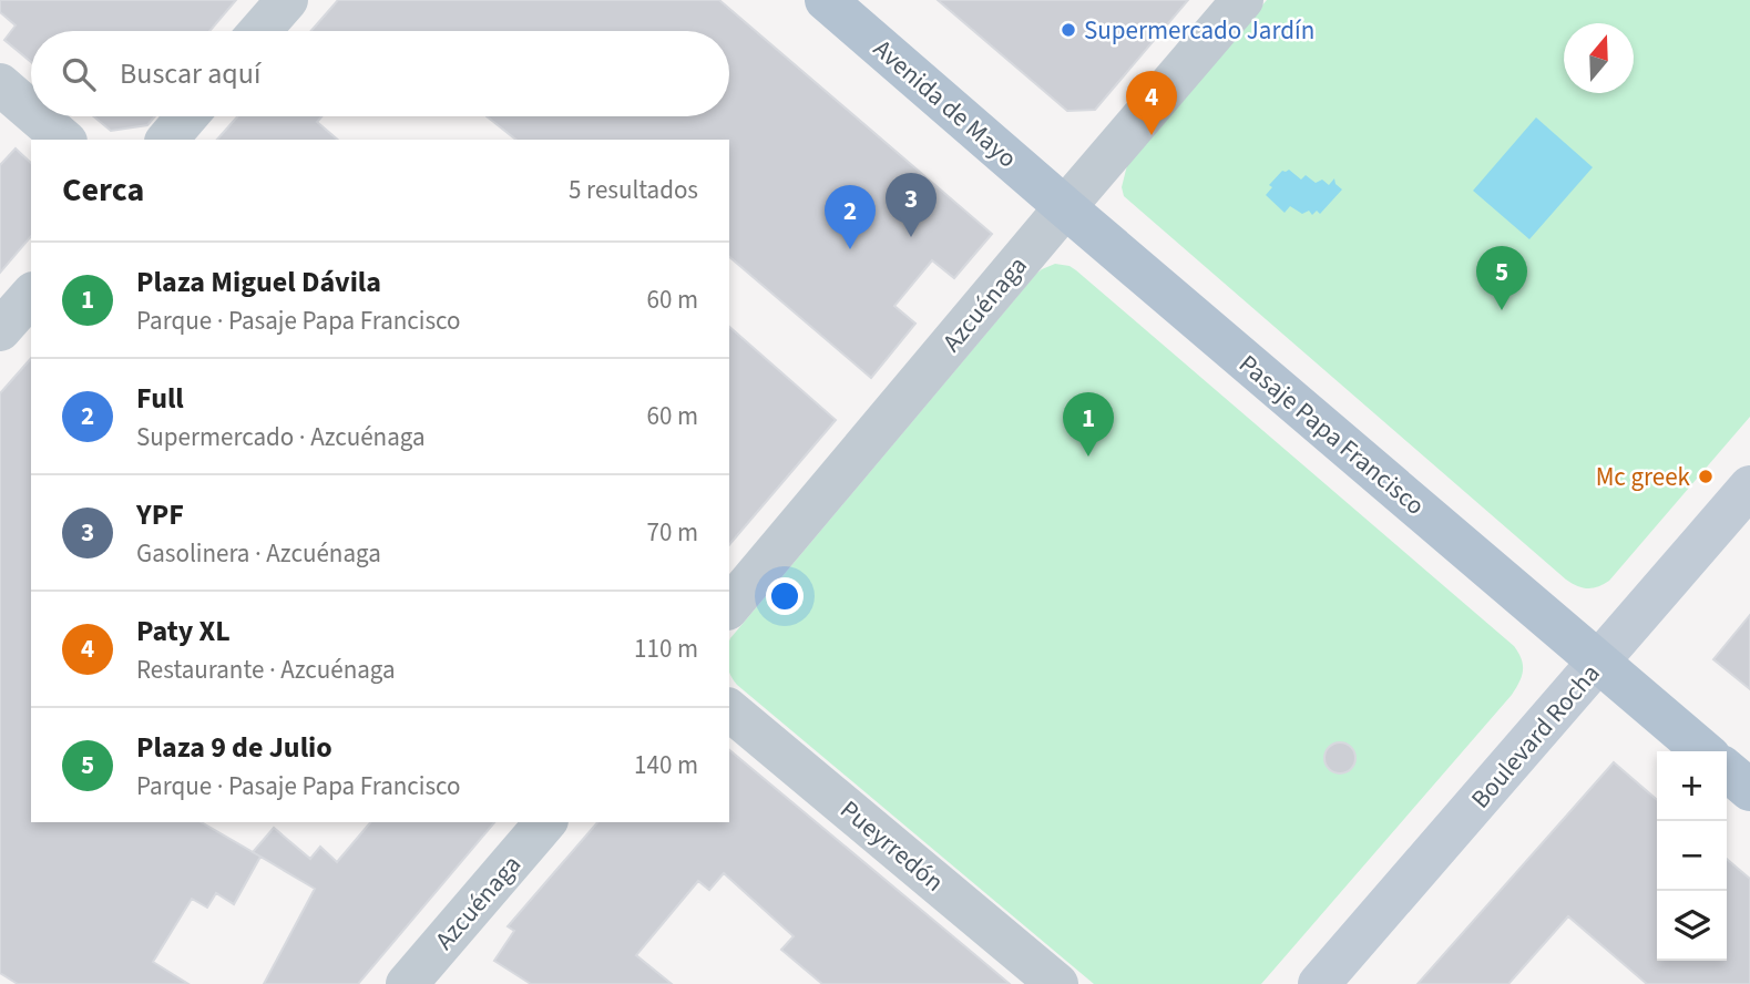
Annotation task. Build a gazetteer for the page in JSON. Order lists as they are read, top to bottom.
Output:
{
  "streets": {
    "main road": ["Avenida de Mayo", "Pasaje Papa Francisco", "Boulevard Rocha"],
    "street": ["Azcuénaga", "Pueyrredón"]
  },
  "crossings": [
    ["Avenida de Mayo", "Azcuénaga"],
    ["Avenida de Mayo", "Pasaje Papa Francisco"],
    ["Azcuénaga", "Pasaje Papa Francisco"],
    ["Pasaje Papa Francisco", "Boulevard Rocha"]
  ],
  "places": ["Supermercado Jardín", "Mc greek"],
  "north": "top",
  "page": {
    "search": "Buscar aquí",
    "pins": [
      "4",
      "3",
      "2",
      "5",
      "1"
    ],
    "heading": ["Cerca", "5 resultados"],
    "list": [
      {
        "mark": "1",
        "name": "Plaza Miguel Dávila",
        "note": "Parque · Pasaje Papa Francisco",
        "value": "60 m"
      },
      {
        "mark": "2",
        "name": "Full",
        "note": "Supermercado · Azcuénaga",
        "value": "60 m"
      },
      {
        "mark": "3",
        "name": "YPF",
        "note": "Gasolinera · Azcuénaga",
        "value": "70 m"
      },
      {
        "mark": "4",
        "name": "Paty XL",
        "note": "Restaurante · Azcuénaga",
        "value": "110 m"
      },
      {
        "mark": "5",
        "name": "Plaza 9 de Julio",
        "note": "Parque · Pasaje Papa Francisco",
        "value": "140 m"
      }
    ],
    "map_buttons": ["+", "−"]
  }
}
